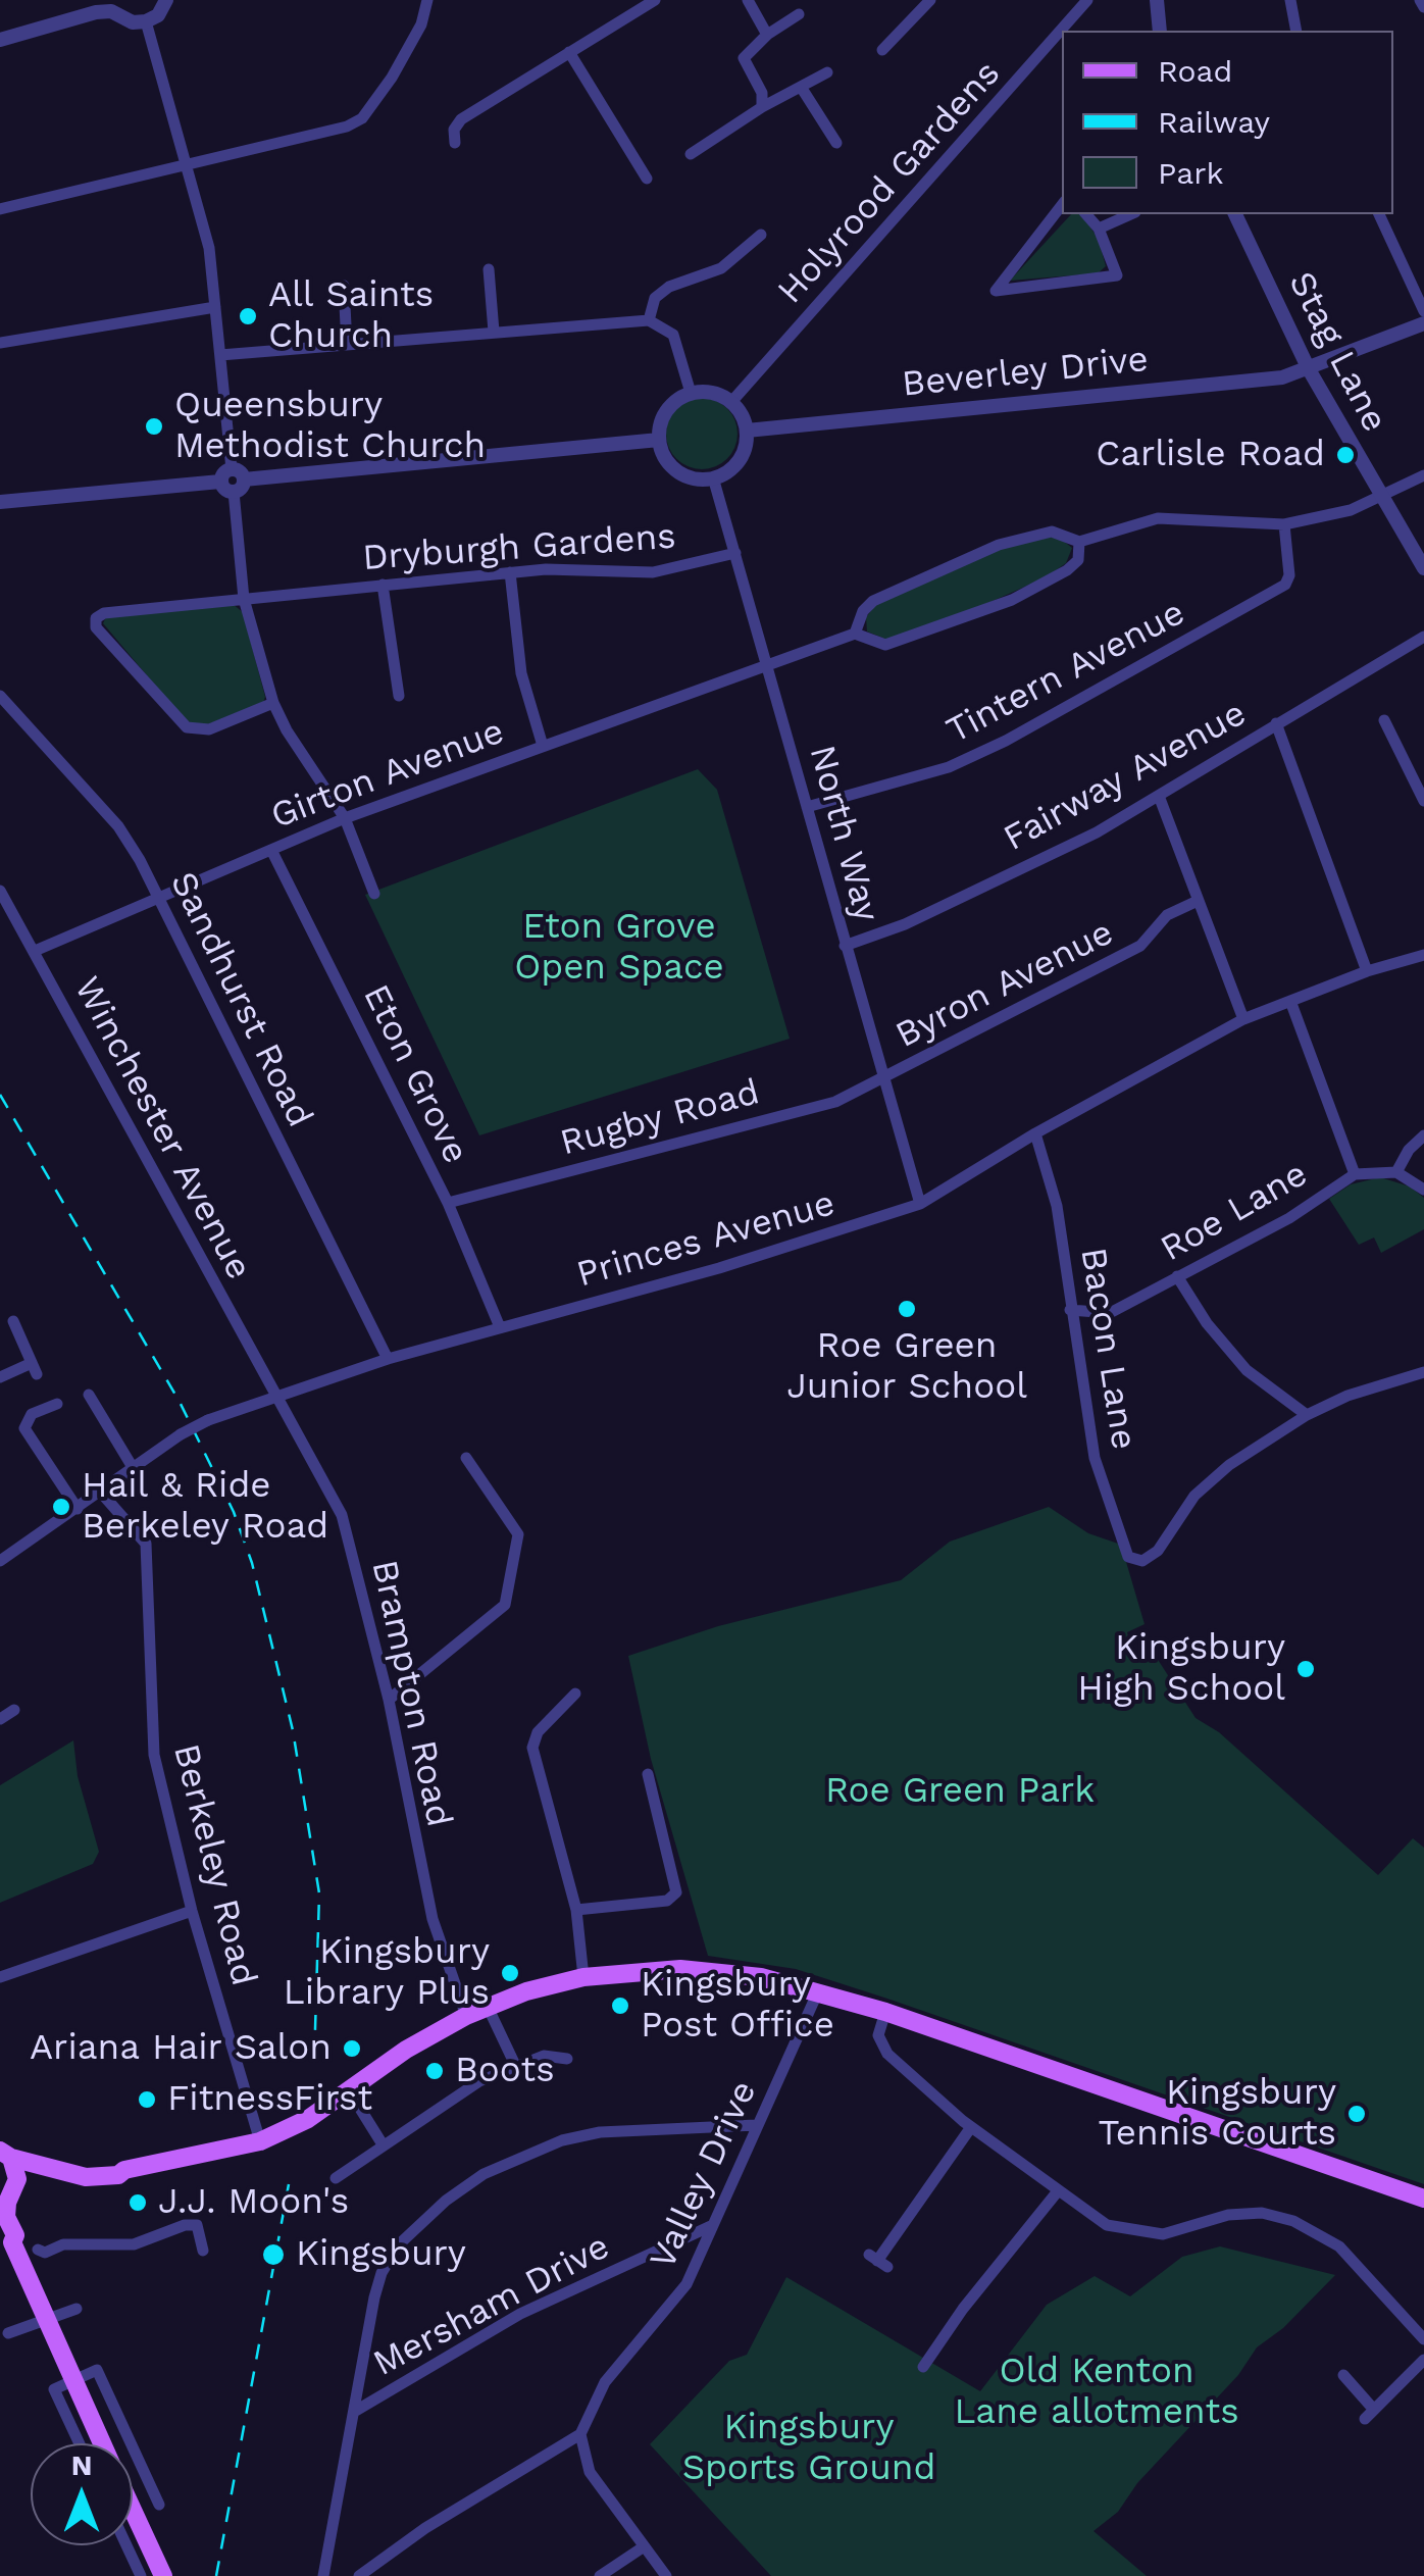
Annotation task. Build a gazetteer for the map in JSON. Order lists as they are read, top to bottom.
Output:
{
  "streets": {
    "street": [
      "Holyrood Gardens",
      "Stag Lane",
      "Beverley Drive",
      "Dryburgh Gardens",
      "Tintern Avenue",
      "Girton Avenue",
      "Fairway Avenue",
      "North Way",
      "Byron Avenue",
      "Sandhurst Road",
      "Eton Grove",
      "Rugby Road",
      "Winchester Avenue",
      "Roe Lane",
      "Princes Avenue",
      "Bacon Lane",
      "Brampton Road",
      "Berkeley Road",
      "Valley Drive",
      "Mersham Drive"
    ]
  },
  "crossings": [
    ["Holyrood Gardens", "Beverley Drive"],
    ["Holyrood Gardens", "North Way"],
    ["Stag Lane", "Beverley Drive"],
    ["Beverley Drive", "North Way"],
    ["Dryburgh Gardens", "North Way"],
    ["Tintern Avenue", "North Way"],
    ["Girton Avenue", "North Way"],
    ["Girton Avenue", "Sandhurst Road"],
    ["Girton Avenue", "Eton Grove"],
    ["Girton Avenue", "Winchester Avenue"],
    ["Fairway Avenue", "North Way"],
    ["North Way", "Byron Avenue"],
    ["North Way", "Rugby Road"],
    ["North Way", "Princes Avenue"],
    ["Byron Avenue", "Rugby Road"],
    ["Sandhurst Road", "Princes Avenue"],
    ["Eton Grove", "Rugby Road"],
    ["Eton Grove", "Princes Avenue"],
    ["Winchester Avenue", "Princes Avenue"],
    ["Winchester Avenue", "Brampton Road"],
    ["Roe Lane", "Bacon Lane"],
    ["Princes Avenue", "Bacon Lane"],
    ["Princes Avenue", "Brampton Road"],
    ["Princes Avenue", "Berkeley Road"],
    ["Valley Drive", "Mersham Drive"]
  ],
  "parks": [
    "Eton Grove Open Space",
    "Roe Green Park",
    "Old Kenton Lane allotments",
    "Kingsbury Sports Ground"
  ],
  "places": [
    "All Saints Church",
    "Queensbury Methodist Church",
    "Carlisle Road",
    "Roe Green Junior School",
    "Hail & Ride Berkeley Road",
    "Kingsbury High School",
    "Kingsbury Library Plus",
    "Kingsbury Post Office",
    "Ariana Hair Salon",
    "Boots",
    "FitnessFirst",
    "Kingsbury Tennis Courts",
    "J.J. Moon's",
    "Kingsbury"
  ],
  "legend": ["Road", "Railway", "Park"],
  "north": "top"
}
